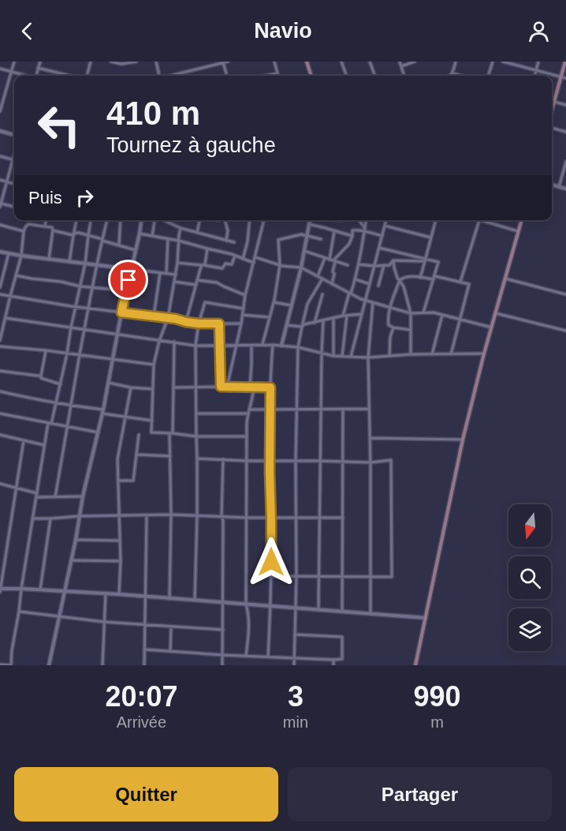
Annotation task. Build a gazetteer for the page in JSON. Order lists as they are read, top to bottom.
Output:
{
  "north": "bottom",
  "page": {
    "header": "Navio",
    "turn": ["410 m", "Tournez à gauche"],
    "then": "Puis",
    "eta": [
      "20:07",
      "Arrivée",
      "3",
      "min",
      "990",
      "m"
    ],
    "buttons": ["Quitter", "Partager"]
  }
}
